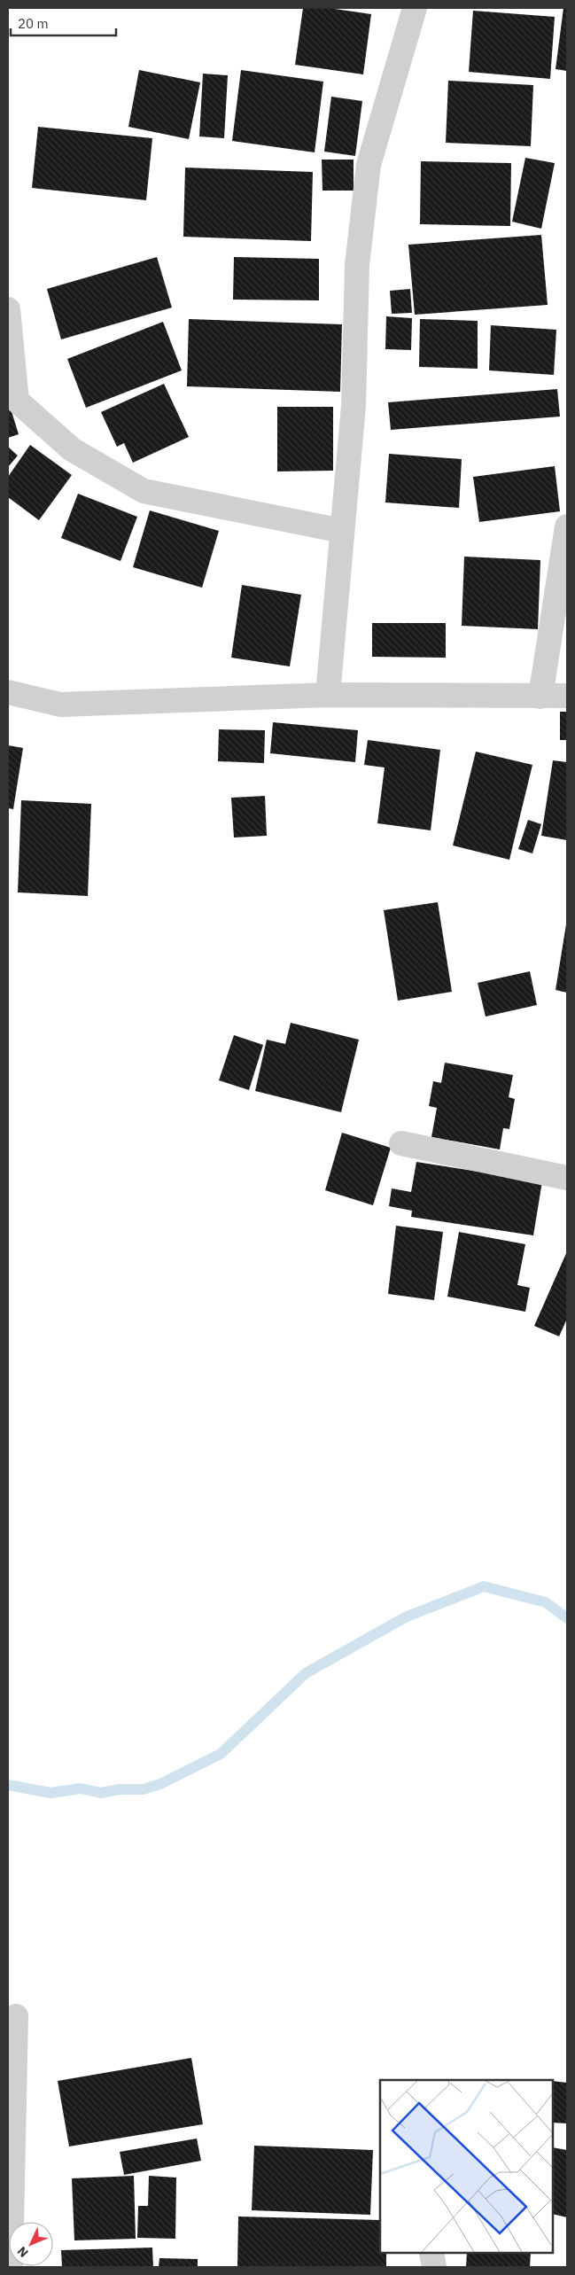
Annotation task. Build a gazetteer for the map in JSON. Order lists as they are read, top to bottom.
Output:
{
  "scale_bar": "20 m",
  "north": "bottom left"
}
